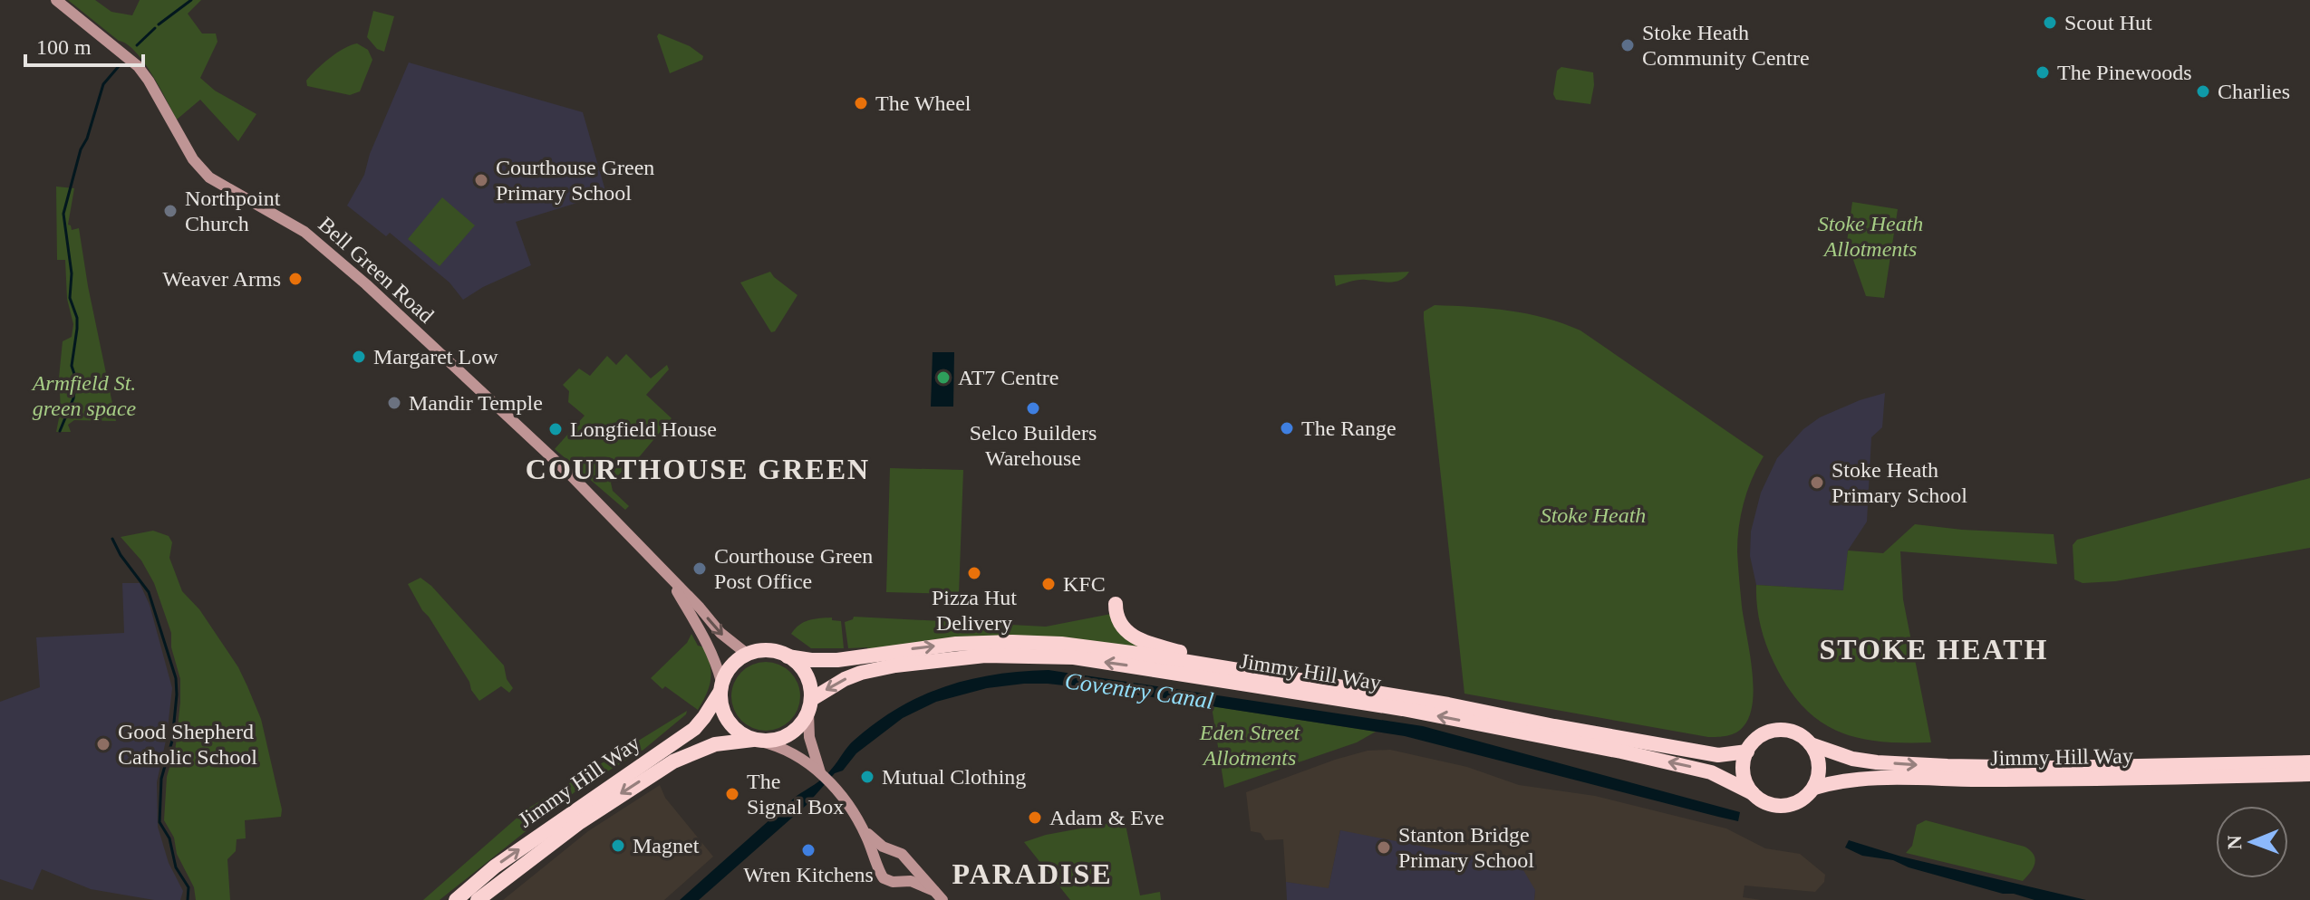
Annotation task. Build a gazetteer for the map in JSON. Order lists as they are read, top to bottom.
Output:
{
  "streets": {
    "highway": ["Jimmy Hill Way"],
    "main road": ["Bell Green Road"]
  },
  "crossings": [
    ["Bell Green Road", "Jimmy Hill Way"]
  ],
  "districts": ["COURTHOUSE GREEN", "STOKE HEATH", "PARADISE"],
  "water": ["Coventry Canal"],
  "parks": [
    "Stoke Heath Allotments",
    "Armfield St. green space",
    "Stoke Heath",
    "Eden Street Allotments"
  ],
  "places": [
    "Scout Hut",
    "Stoke Heath Community Centre",
    "The Pinewoods",
    "Charlies",
    "The Wheel",
    "Courthouse Green Primary School",
    "Northpoint Church",
    "Weaver Arms",
    "Margaret Low",
    "AT7 Centre",
    "Mandir Temple",
    "Selco Builders Warehouse",
    "The Range",
    "Longfield House",
    "Stoke Heath Primary School",
    "Courthouse Green Post Office",
    "Pizza Hut Delivery",
    "KFC",
    "Good Shepherd Catholic School",
    "Mutual Clothing",
    "The Signal Box",
    "Adam & Eve",
    "Magnet",
    "Stanton Bridge Primary School",
    "Wren Kitchens"
  ],
  "scale_bar": "100 m",
  "north": "left"
}
